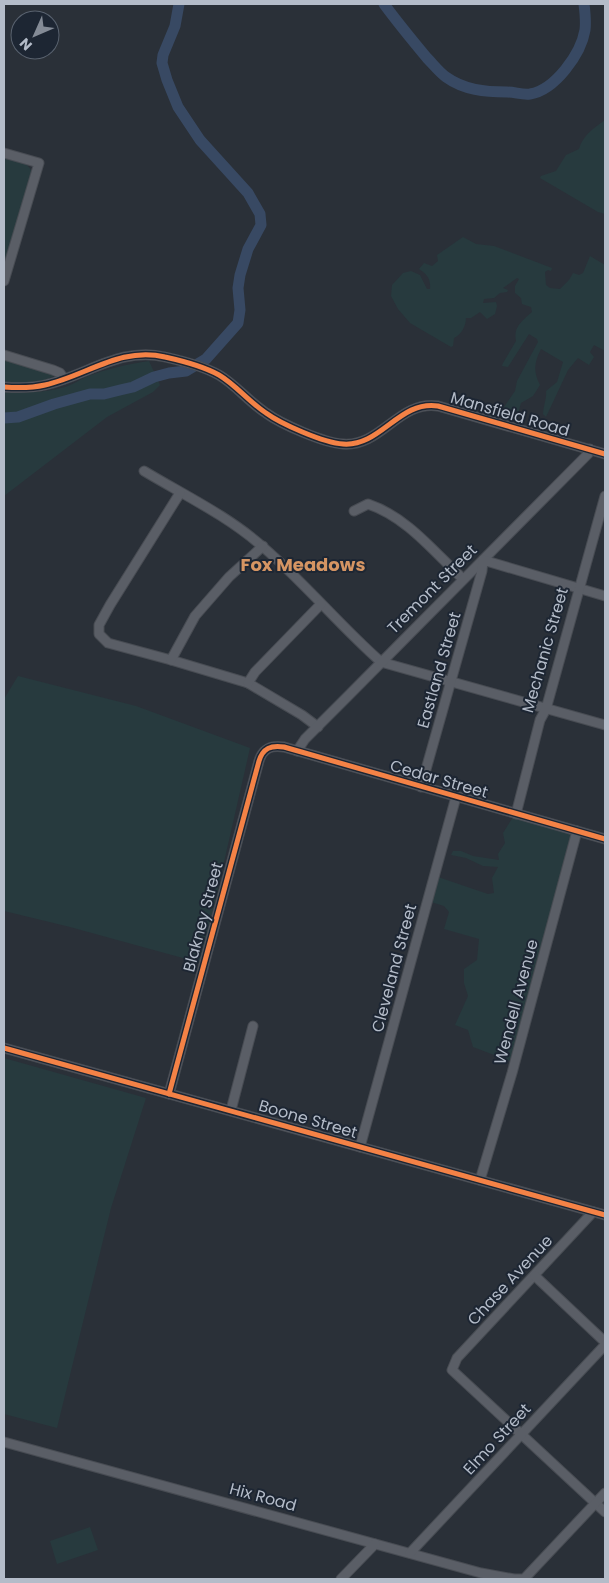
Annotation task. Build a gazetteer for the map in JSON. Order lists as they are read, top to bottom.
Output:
{
  "streets": {
    "street": [
      "Mansfield Road",
      "Tremont Street",
      "Mechanic Street",
      "Eastland Street",
      "Cedar Street",
      "Blakney Street",
      "Cleveland Street",
      "Wendell Avenue",
      "Boone Street",
      "Chase Avenue",
      "Elmo Street",
      "Hix Road"
    ]
  },
  "crossings": [
    ["Mansfield Road", "Tremont Street"],
    ["Tremont Street", "Eastland Street"],
    ["Tremont Street", "Cedar Street"],
    ["Mechanic Street", "Cedar Street"],
    ["Eastland Street", "Cedar Street"],
    ["Cedar Street", "Blakney Street"],
    ["Cedar Street", "Cleveland Street"],
    ["Cedar Street", "Wendell Avenue"],
    ["Blakney Street", "Boone Street"],
    ["Cleveland Street", "Boone Street"],
    ["Wendell Avenue", "Boone Street"],
    ["Boone Street", "Chase Avenue"],
    ["Chase Avenue", "Elmo Street"],
    ["Elmo Street", "Hix Road"]
  ],
  "districts": ["Fox Meadows"],
  "north": "bottom left"
}
